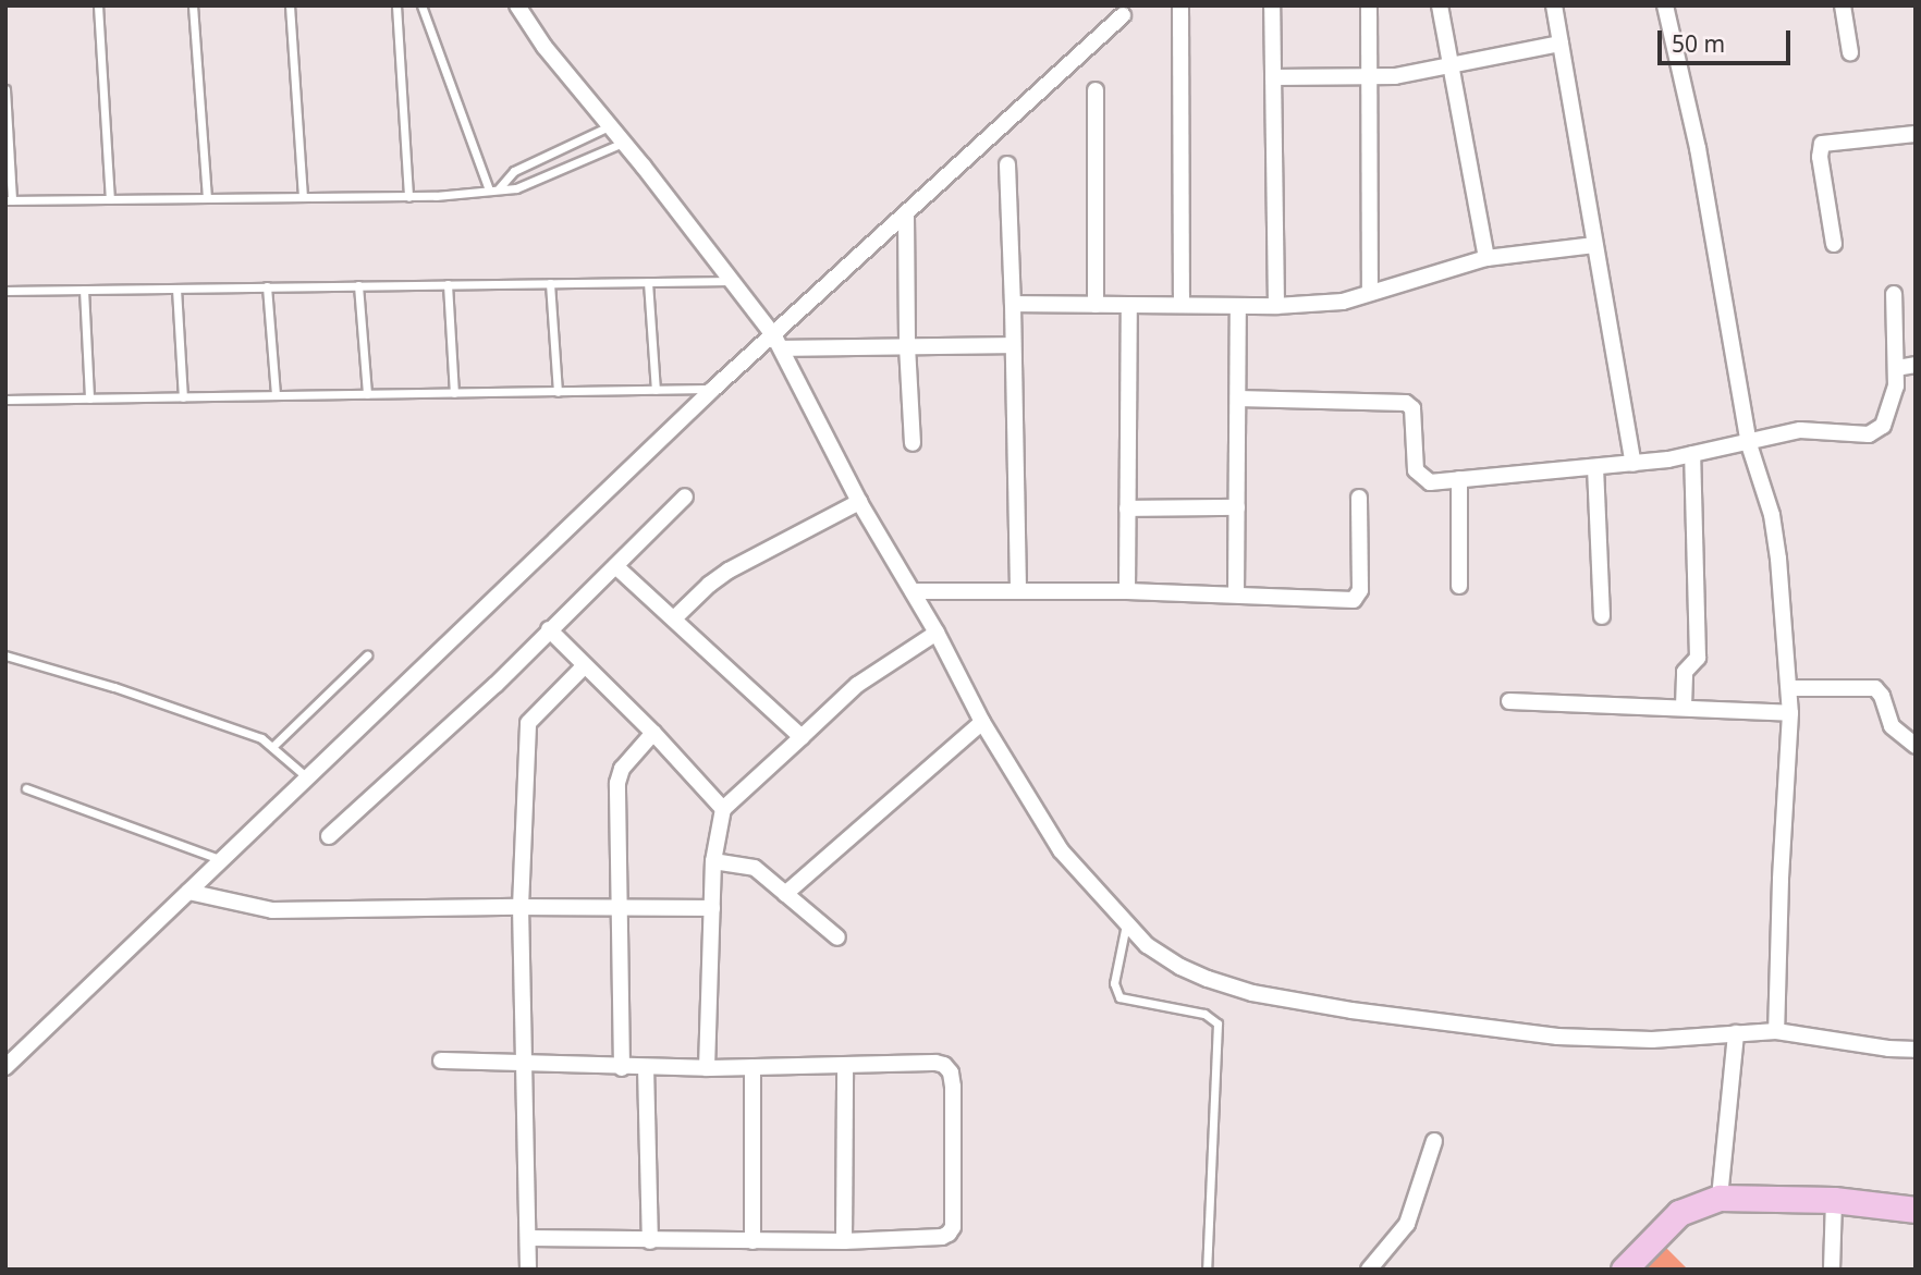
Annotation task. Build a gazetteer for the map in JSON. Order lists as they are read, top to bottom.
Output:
{
  "scale_bar": "50 m"
}
